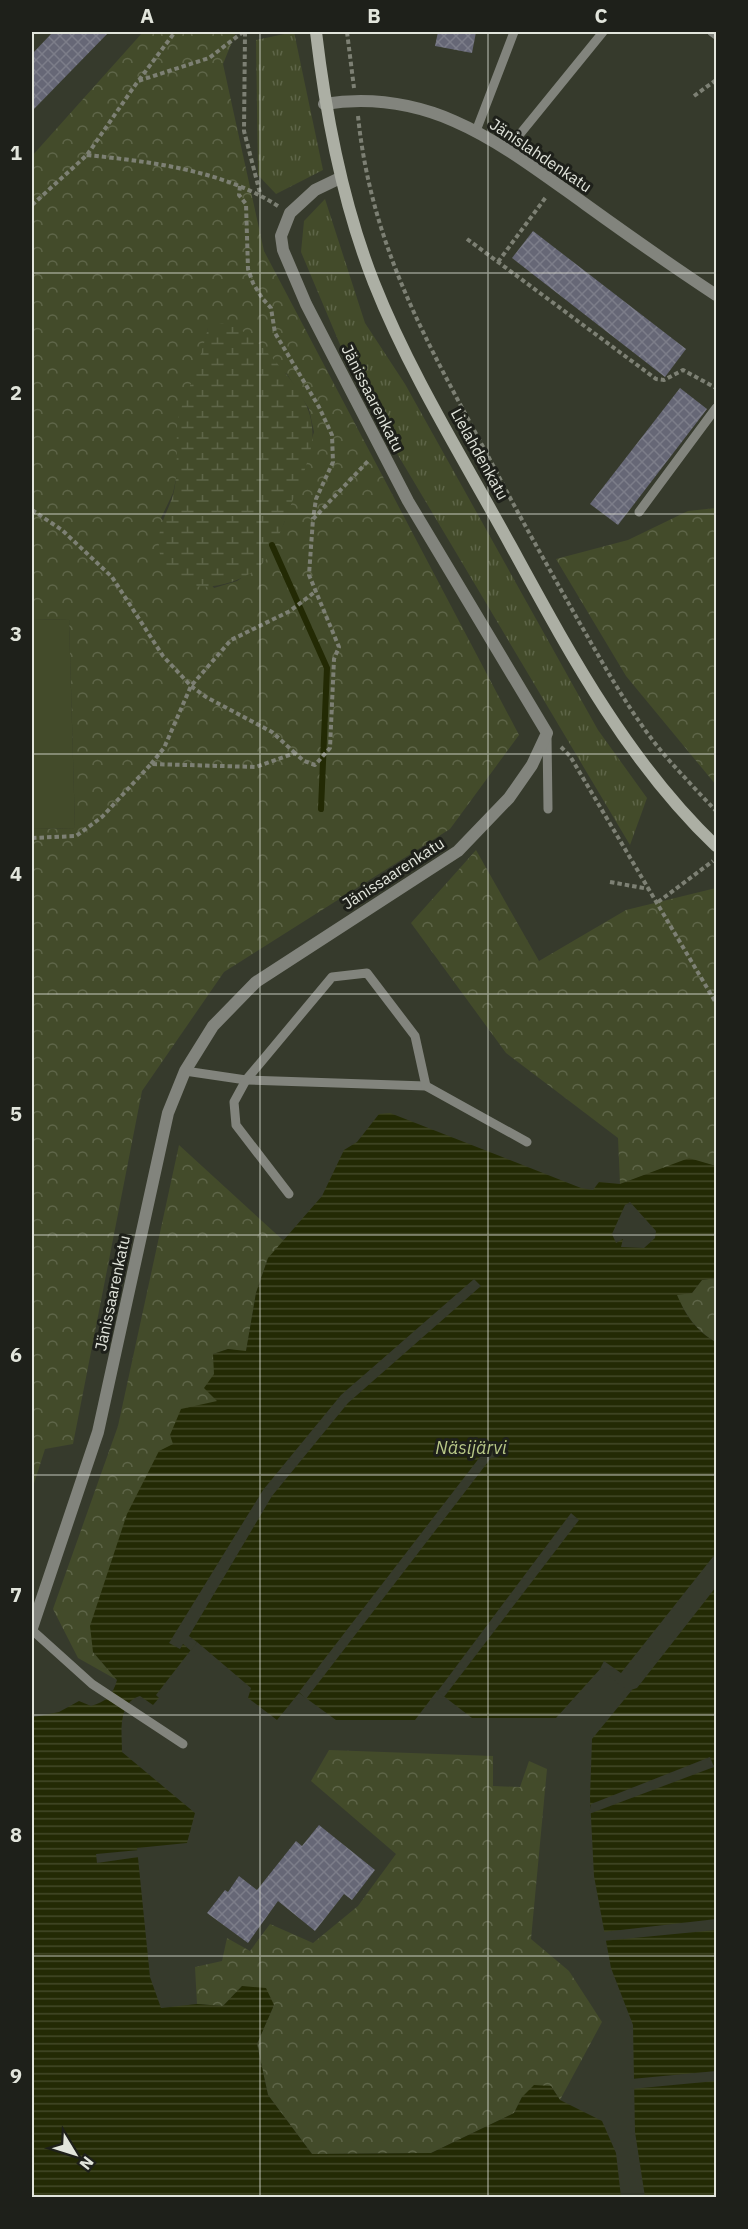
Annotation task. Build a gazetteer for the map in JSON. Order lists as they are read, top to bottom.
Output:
{
  "streets": {
    "street": ["Jänislahdenkatu", "Jänissaarenkatu", "Lielahdenkatu"]
  },
  "crossings": [
    ["Jänislahdenkatu", "Lielahdenkatu"]
  ],
  "water": ["Näsijärvi"],
  "north": "bottom right",
  "grid": {
    "columns": ["A", "B", "C"],
    "rows": [
      "1",
      "2",
      "3",
      "4",
      "5",
      "6",
      "7",
      "8",
      "9"
    ]
  }
}
